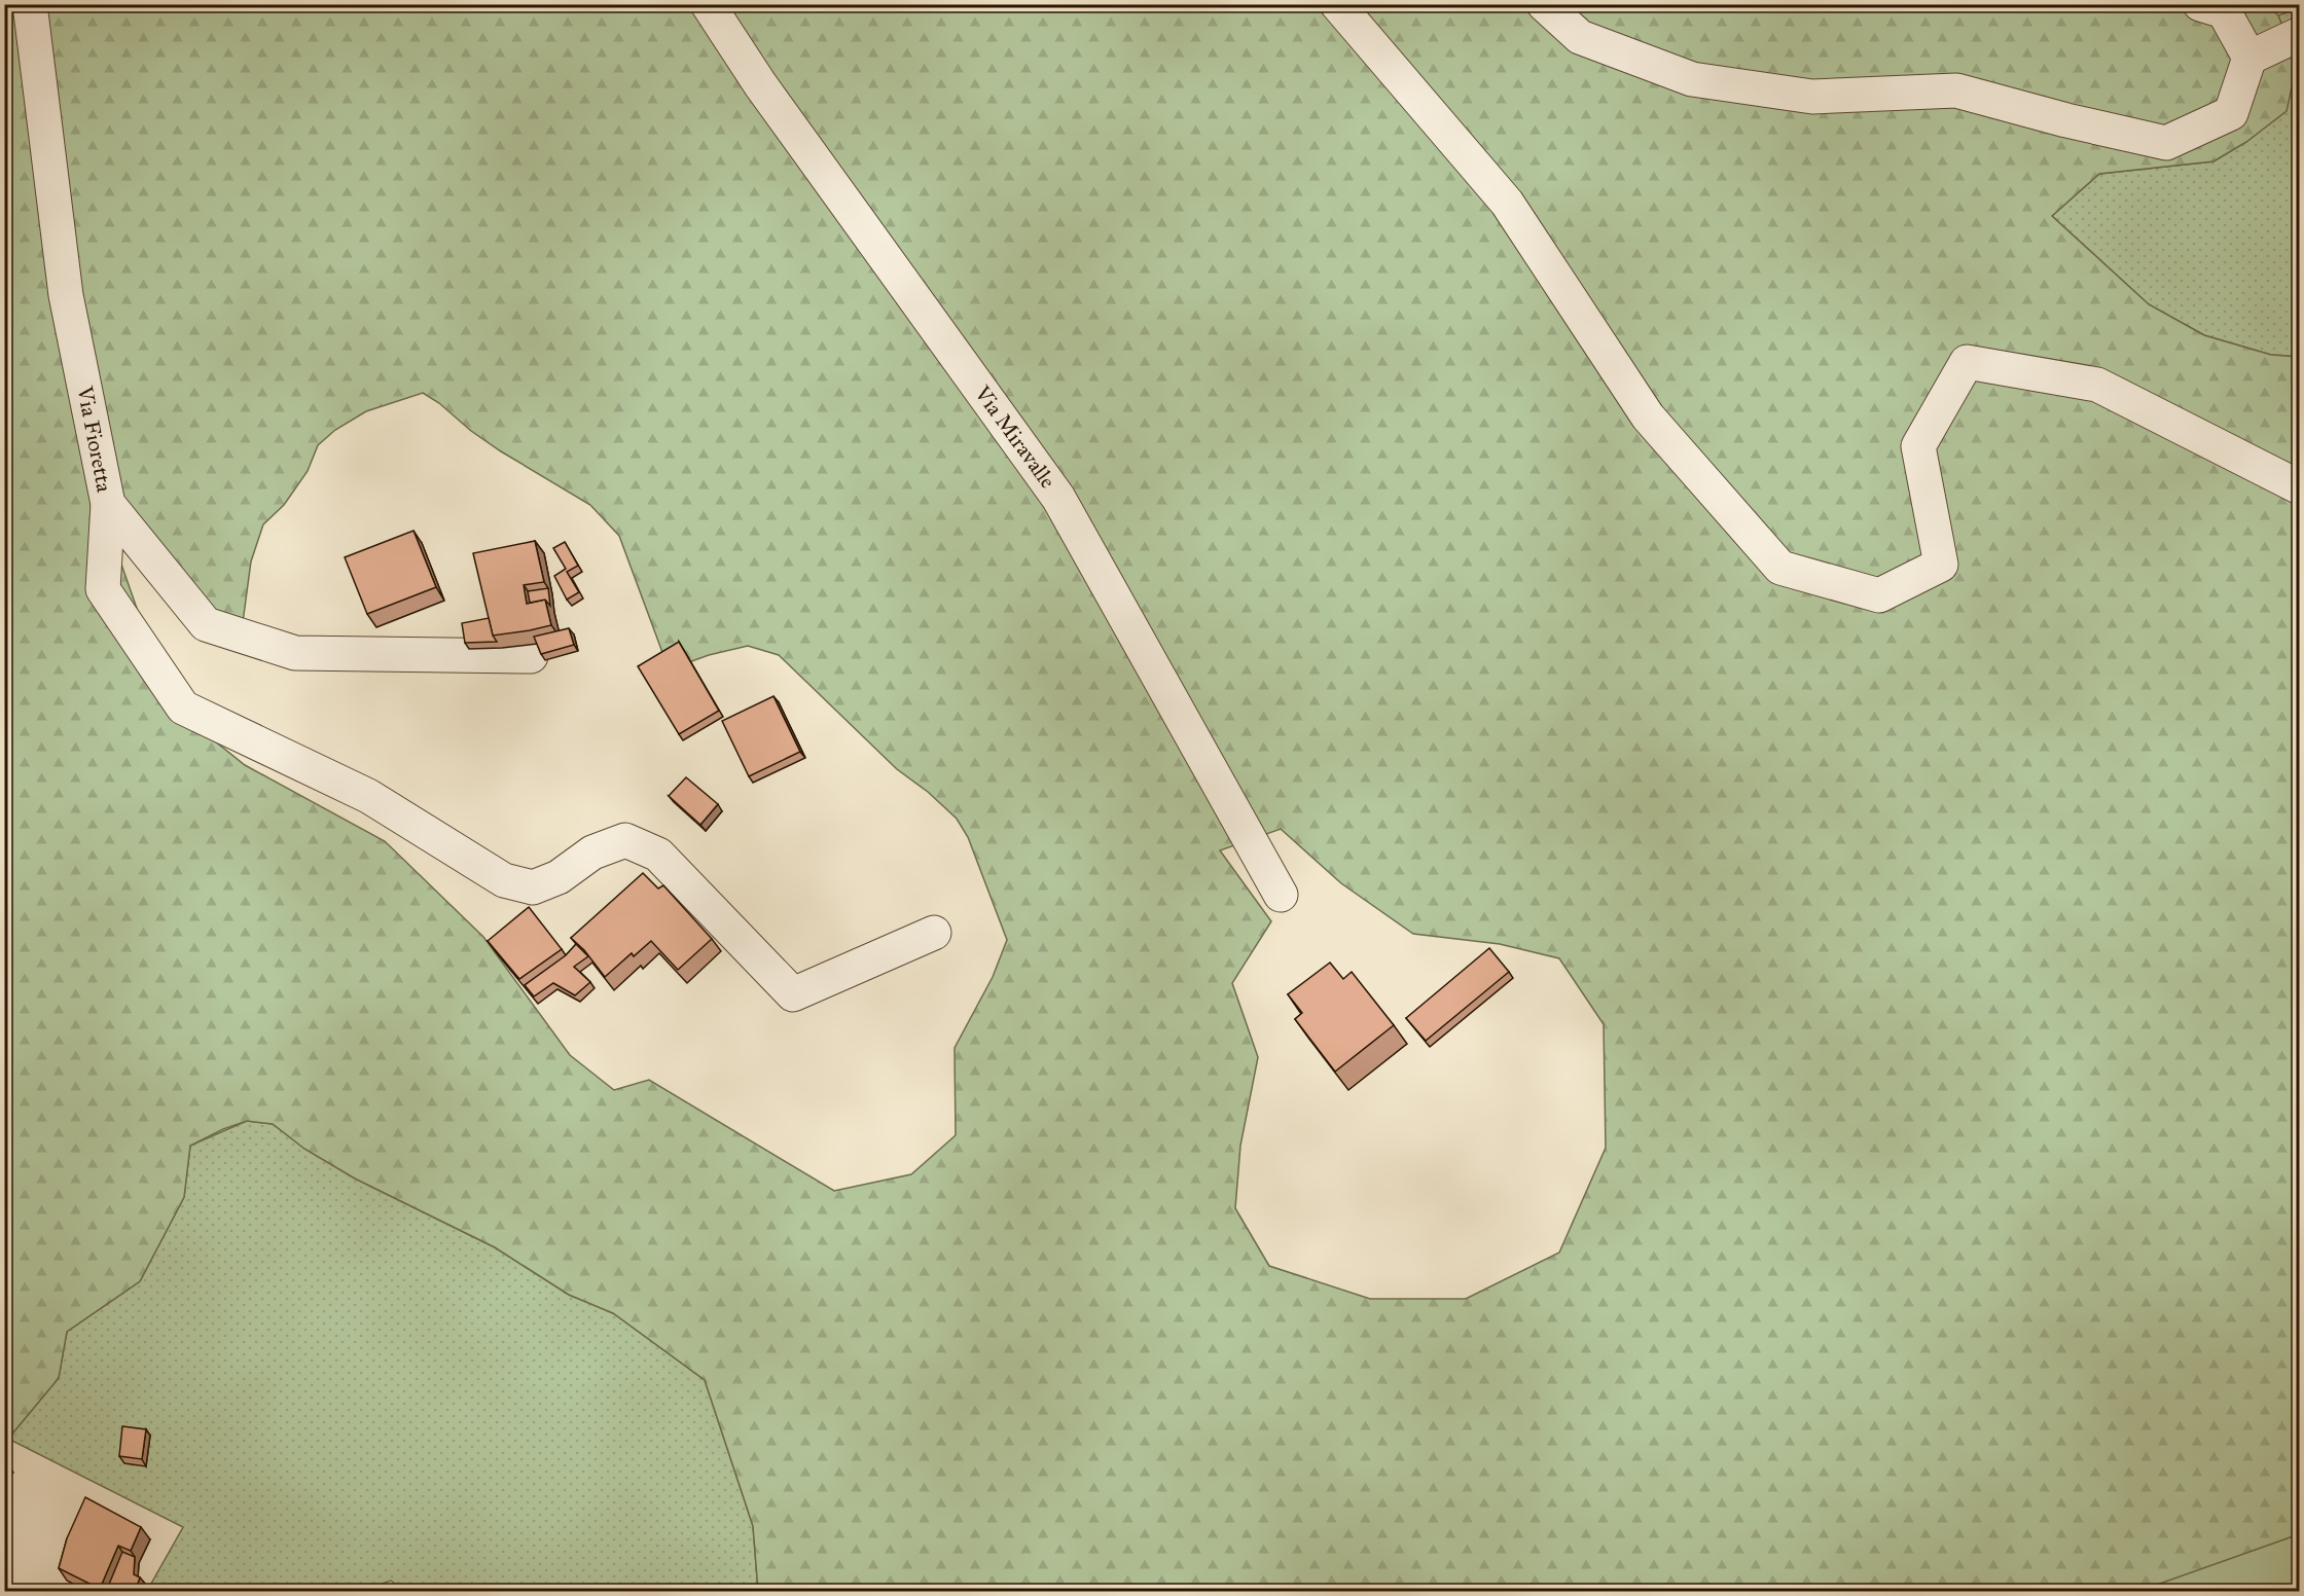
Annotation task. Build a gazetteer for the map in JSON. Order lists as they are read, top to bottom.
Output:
{
  "streets": {
    "street": ["Via Miravalle", "Via Fioretta"]
  }
}
